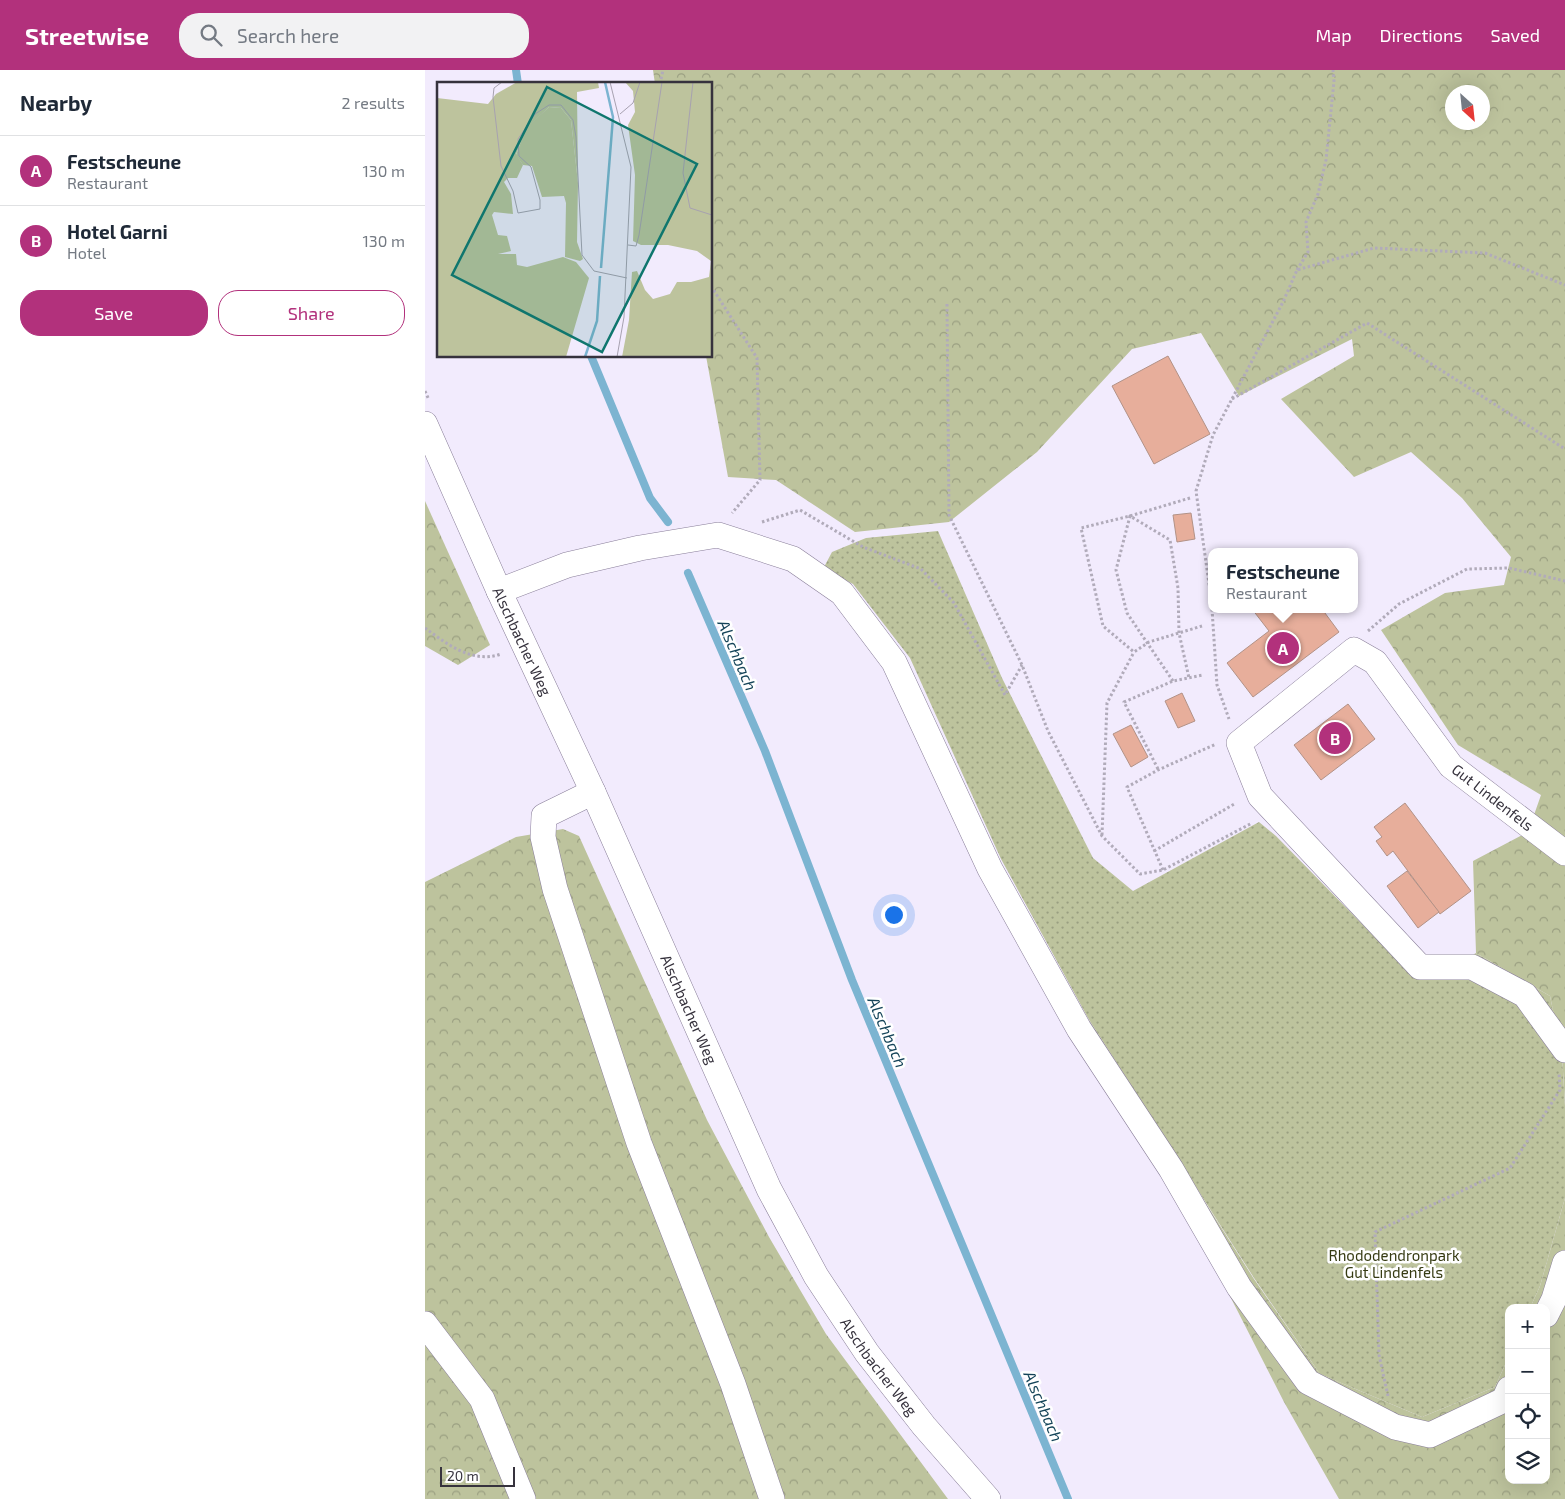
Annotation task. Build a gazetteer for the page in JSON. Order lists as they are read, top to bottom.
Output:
{
  "streets": {
    "street": ["Alschbacher Weg", "Gut Lindenfels"]
  },
  "water": ["Alschbach"],
  "parks": ["Rhododendronpark Gut Lindenfels"],
  "scale_bar": "20 m",
  "north": "bottom right",
  "page": {
    "header": "Streetwise",
    "search": "Search here",
    "nav": ["Map", "Directions", "Saved"],
    "heading": ["Nearby", "2 results"],
    "list": [
      {
        "mark": "A",
        "name": "Festscheune",
        "note": "Restaurant",
        "value": "130 m"
      },
      {
        "mark": "B",
        "name": "Hotel Garni",
        "note": "Hotel",
        "value": "130 m"
      }
    ],
    "buttons": ["Save", "Share"],
    "popup": ["Festscheune", "Restaurant"],
    "pins": ["A", "B"],
    "map_buttons": ["+", "−"],
    "scale": "20 m"
  }
}
